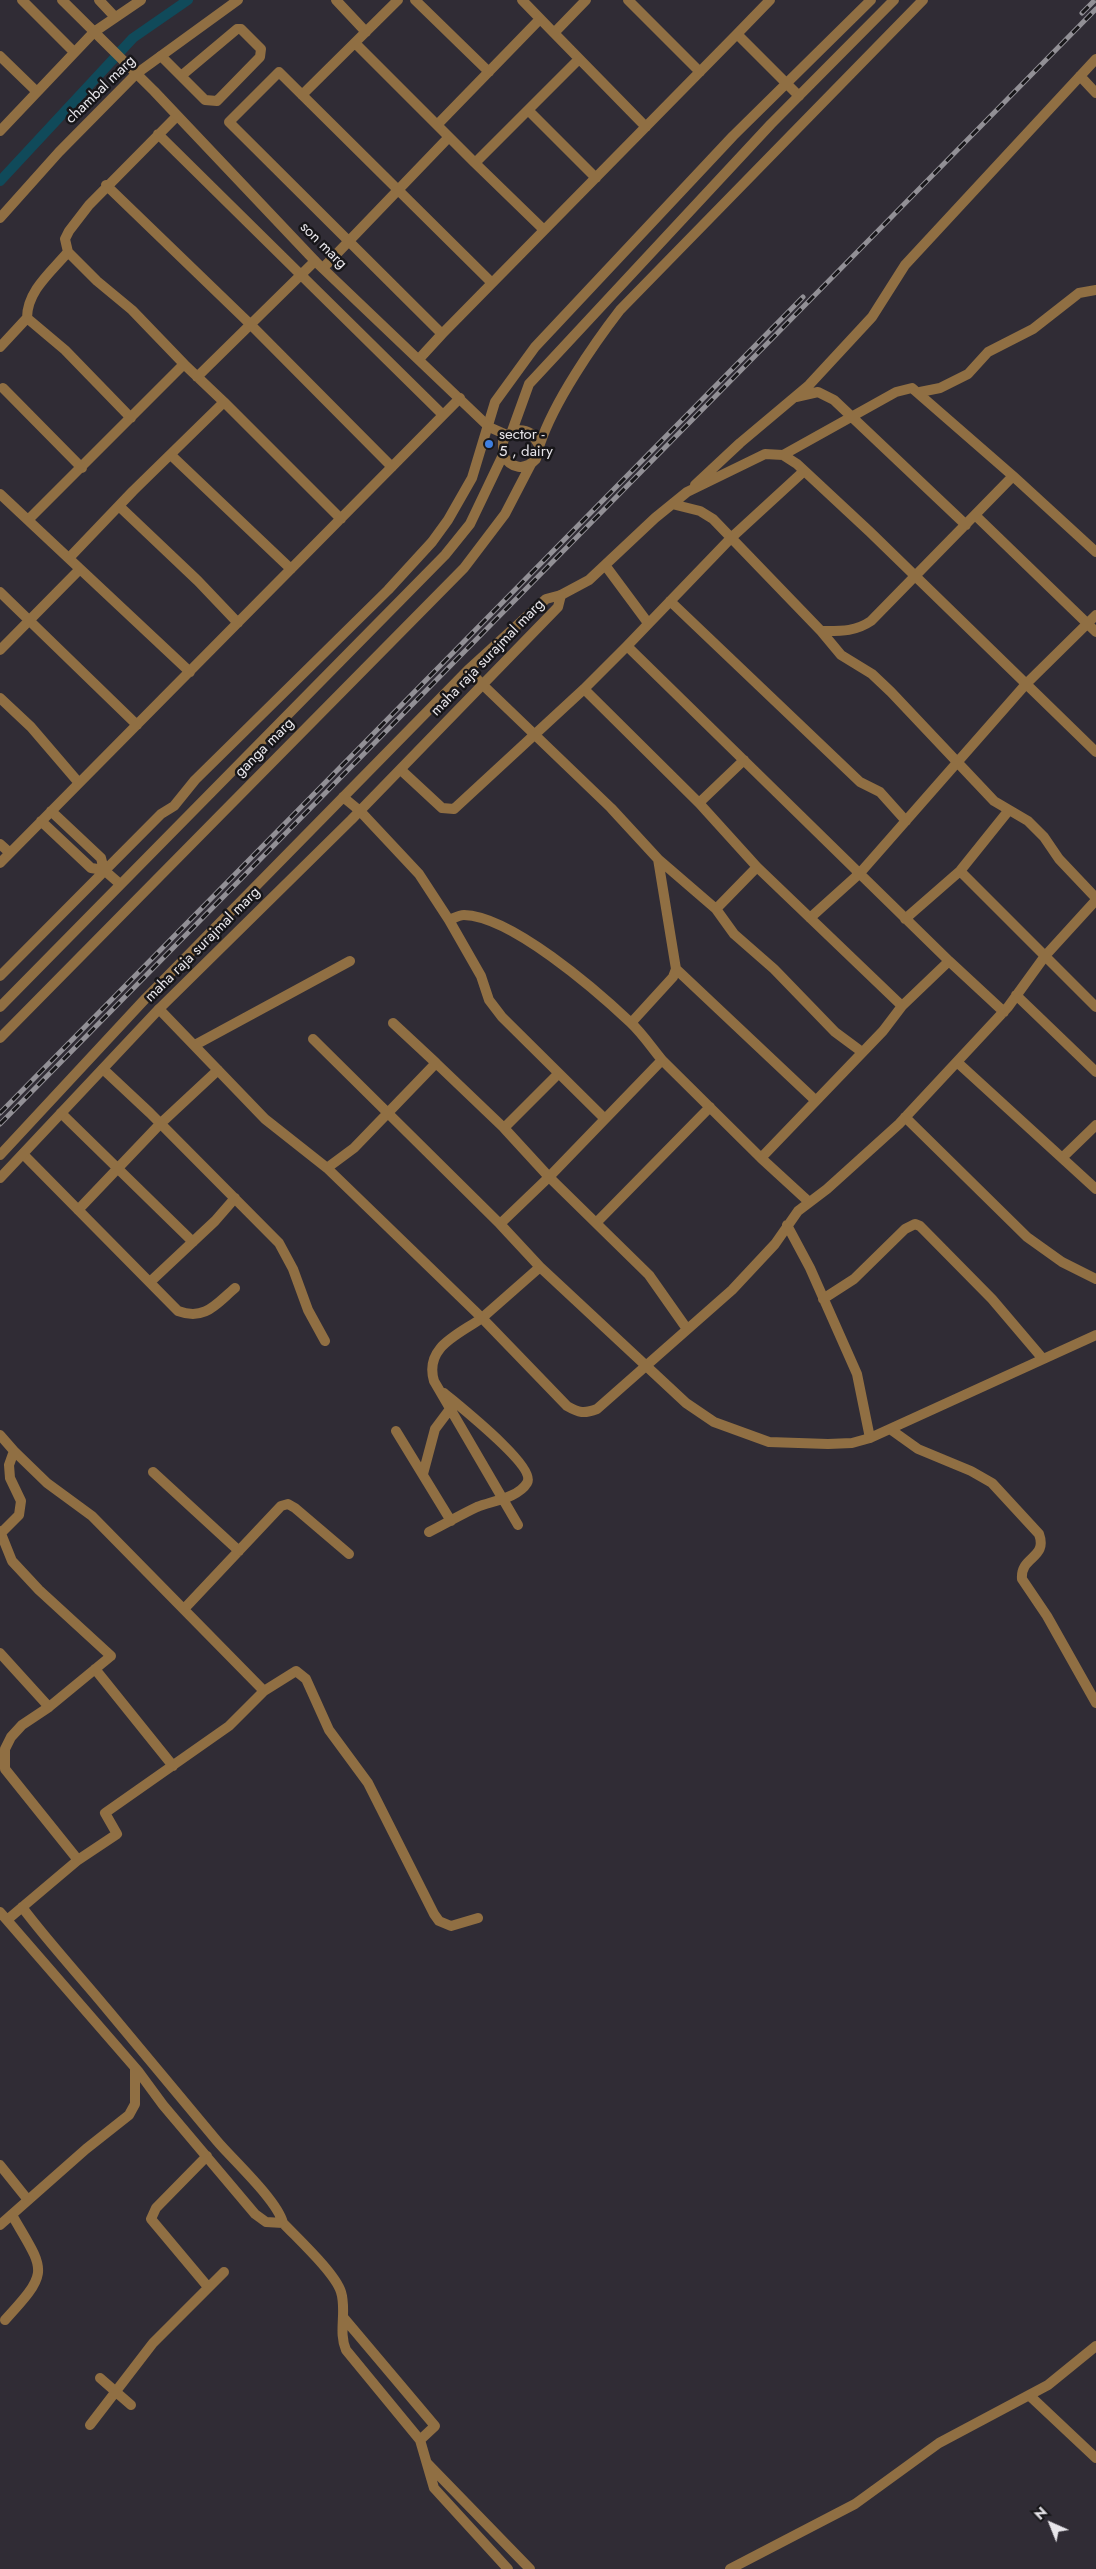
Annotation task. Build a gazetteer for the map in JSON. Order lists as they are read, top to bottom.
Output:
{
  "streets": {
    "street": [
      "chambal marg",
      "son marg",
      "maha raja surajmal marg",
      "ganga marg"
    ]
  },
  "crossings": [
    ["chambal marg", "son marg"],
    ["son marg", "ganga marg"]
  ],
  "places": ["sector - 5 , dairy"],
  "north": "top left"
}
